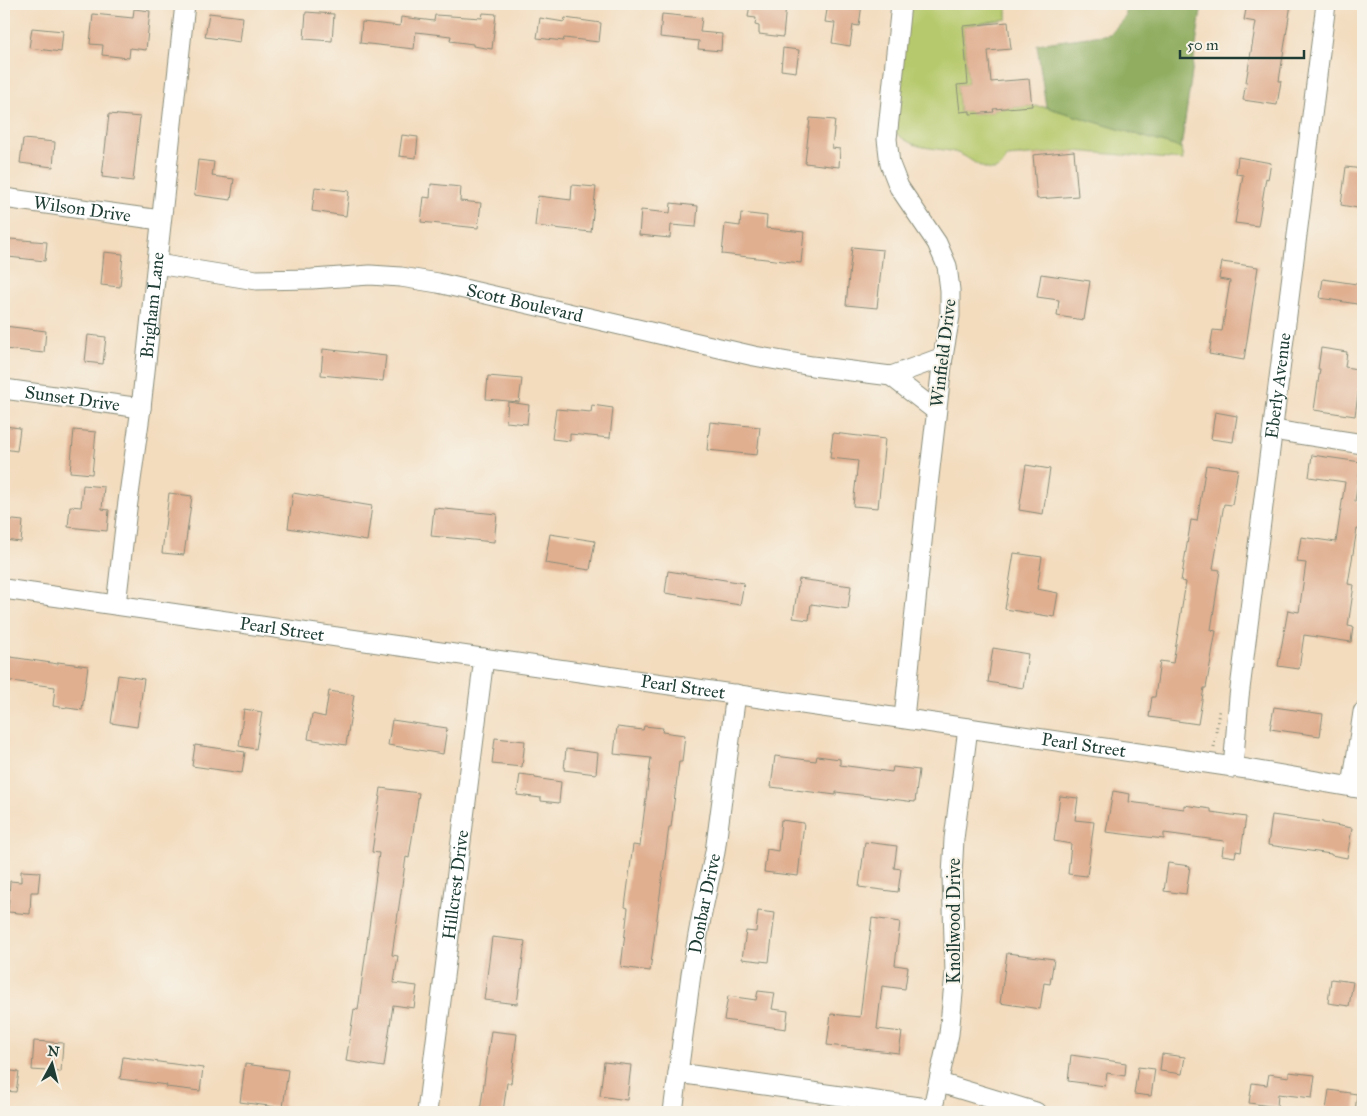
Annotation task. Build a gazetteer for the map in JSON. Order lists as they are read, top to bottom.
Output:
{
  "streets": {
    "street": [
      "Wilson Drive",
      "Scott Boulevard",
      "Brigham Lane",
      "Winfield Drive",
      "Eberly Avenue",
      "Sunset Drive",
      "Pearl Street",
      "Hillcrest Drive",
      "Donbar Drive",
      "Knollwood Drive"
    ]
  },
  "crossings": [
    ["Wilson Drive", "Brigham Lane"],
    ["Scott Boulevard", "Brigham Lane"],
    ["Scott Boulevard", "Winfield Drive"],
    ["Brigham Lane", "Sunset Drive"],
    ["Brigham Lane", "Pearl Street"],
    ["Winfield Drive", "Pearl Street"],
    ["Eberly Avenue", "Pearl Street"],
    ["Pearl Street", "Hillcrest Drive"],
    ["Pearl Street", "Donbar Drive"],
    ["Pearl Street", "Knollwood Drive"]
  ],
  "scale_bar": "50 m",
  "north": "top"
}
